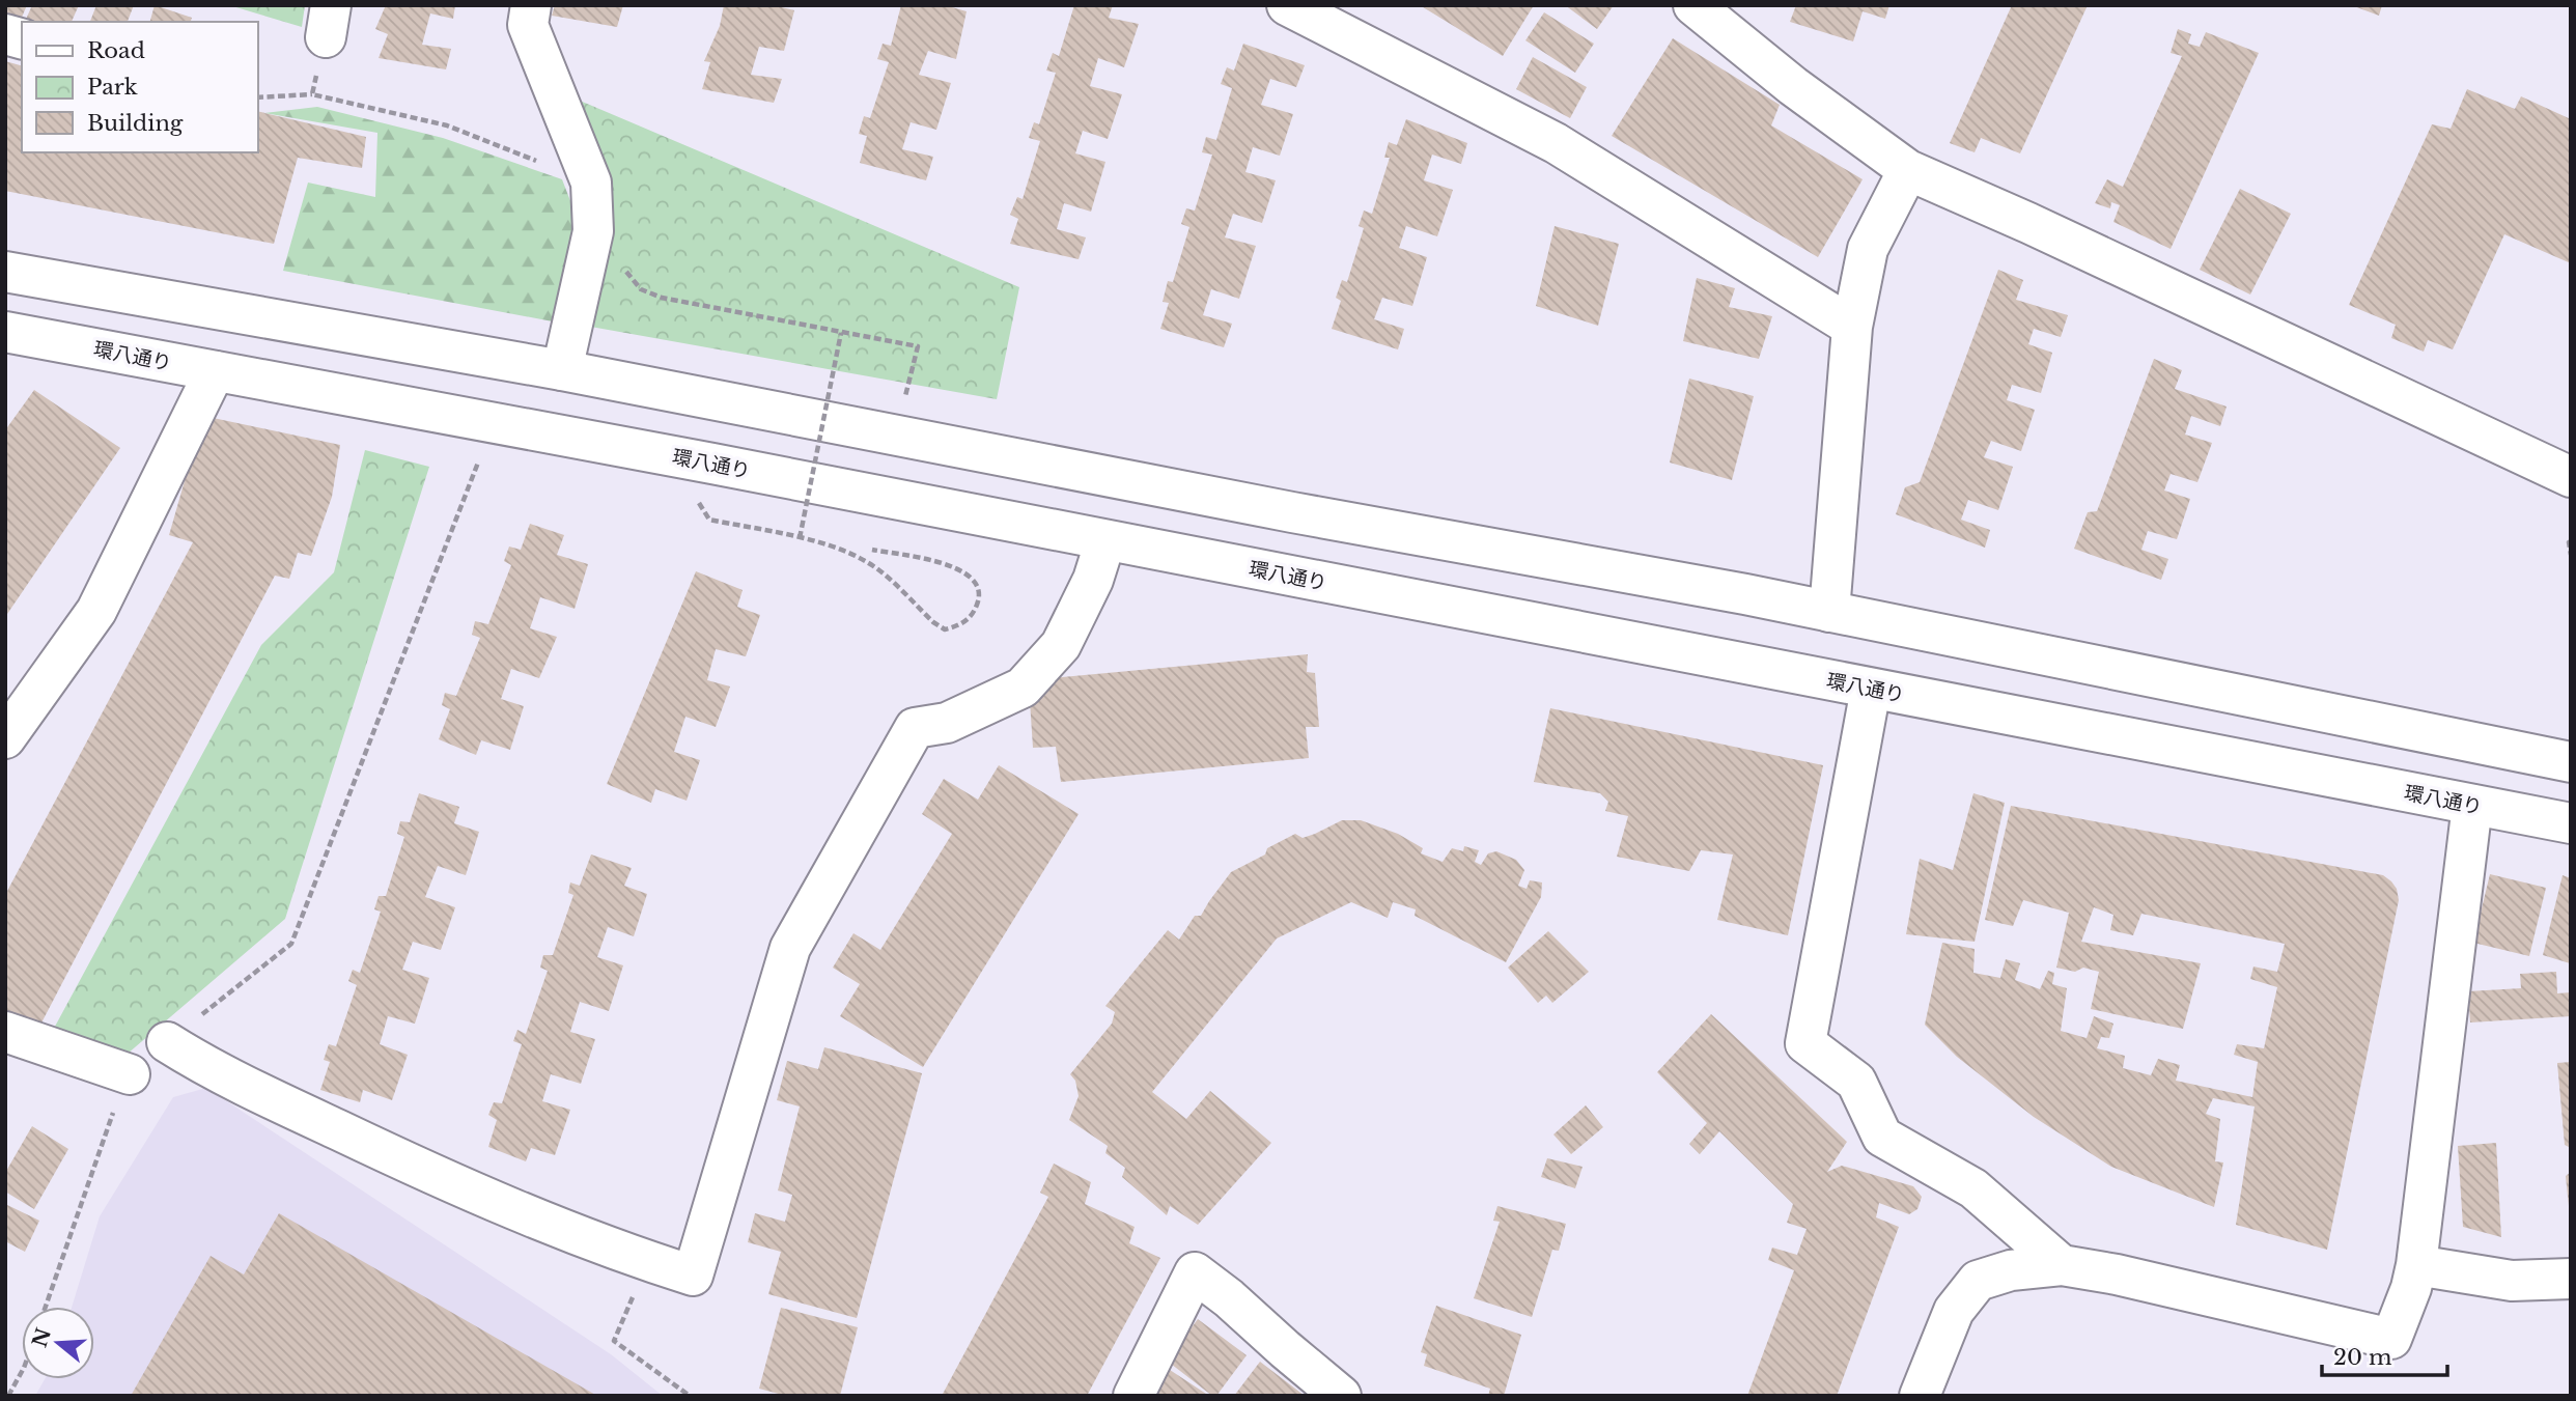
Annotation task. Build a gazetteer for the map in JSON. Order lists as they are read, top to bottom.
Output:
{
  "streets": {
    "main road": ["環八通り"]
  },
  "legend": ["Road", "Park", "Building"],
  "scale_bar": "20 m",
  "north": "left"
}
